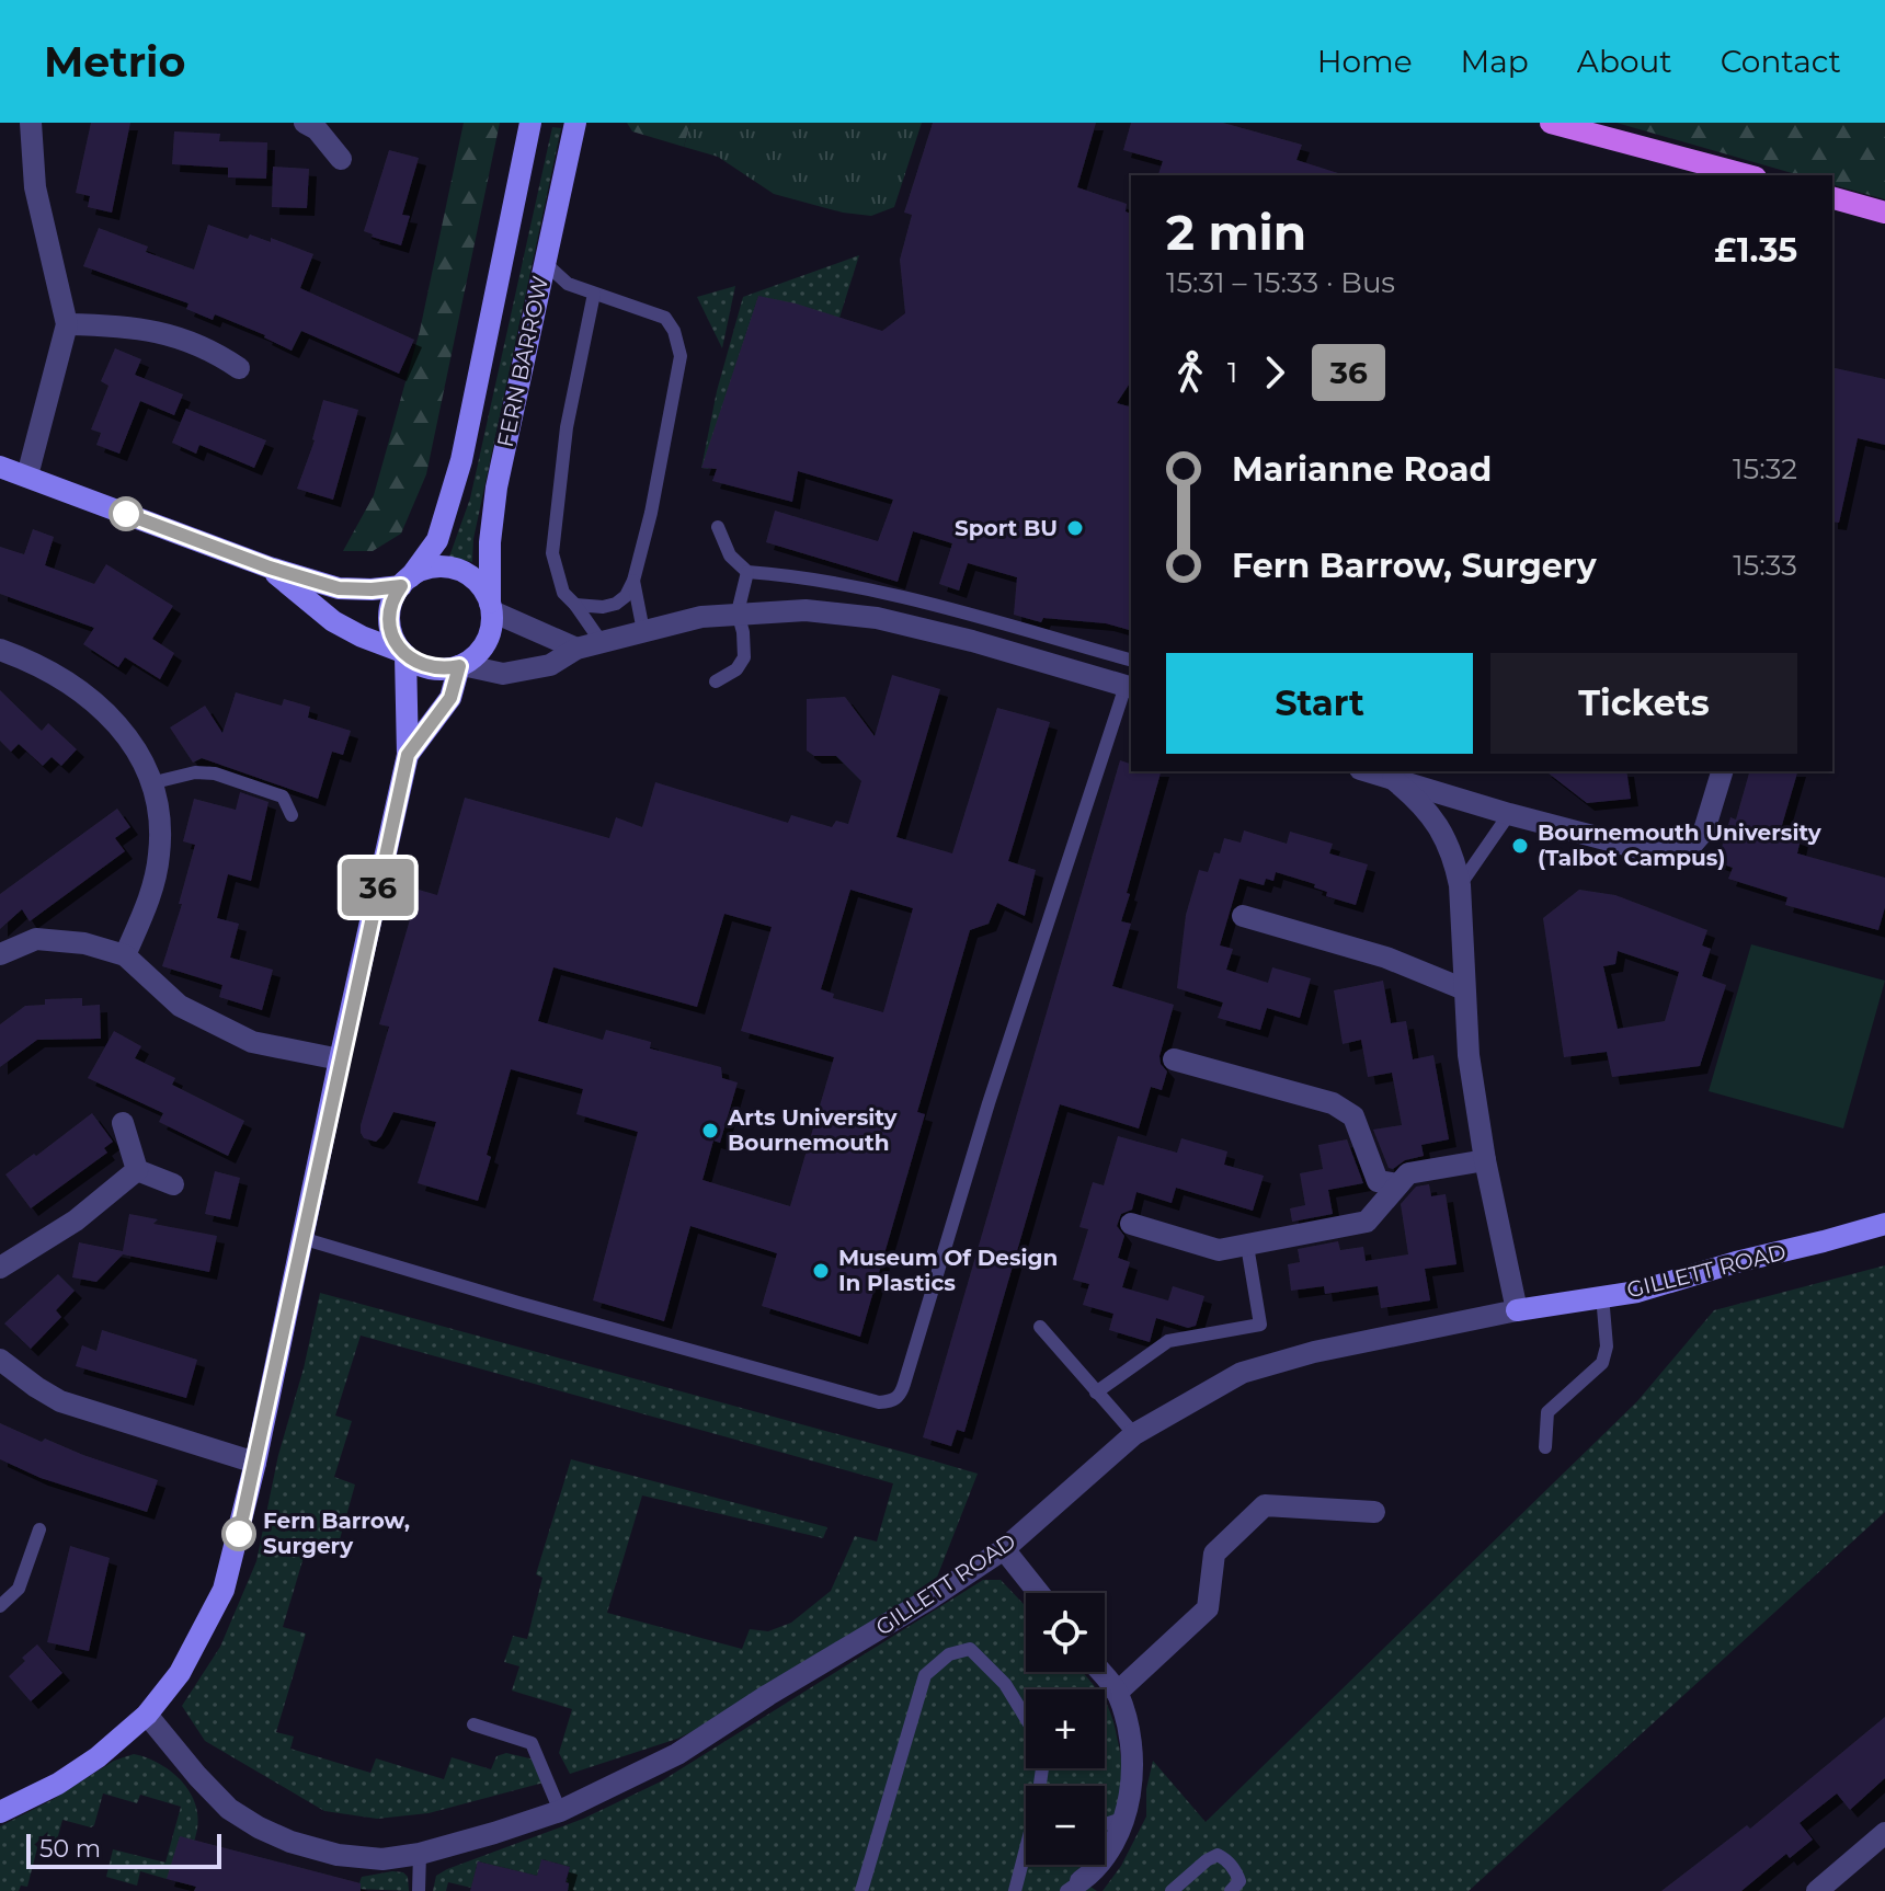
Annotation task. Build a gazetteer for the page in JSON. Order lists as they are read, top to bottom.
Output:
{
  "streets": {
    "street": ["FERN BARROW", "GILLETT ROAD"]
  },
  "crossings": [
    ["FERN BARROW", "GILLETT ROAD"]
  ],
  "places": [
    "Sport BU",
    "Bournemouth University (Talbot Campus)",
    "Arts University Bournemouth",
    "Museum Of Design In Plastics",
    "Fern Barrow, Surgery"
  ],
  "lines": ["bus line 36"],
  "scale_bar": "50 m",
  "page": {
    "header": "Metrio",
    "nav": [
      "Home",
      "Map",
      "About",
      "Contact"
    ],
    "on_map": "36",
    "heading": ["2 min", "15:31 – 15:33 · Bus", "£1.35"],
    "legs": ["1", "36"],
    "list": [
      {
        "name": "Marianne Road",
        "value": "15:32"
      },
      {
        "name": "Fern Barrow, Surgery",
        "value": "15:33"
      }
    ],
    "buttons": ["Start", "Tickets"],
    "map_buttons": ["+", "−"],
    "scale": "50 m"
  }
}
